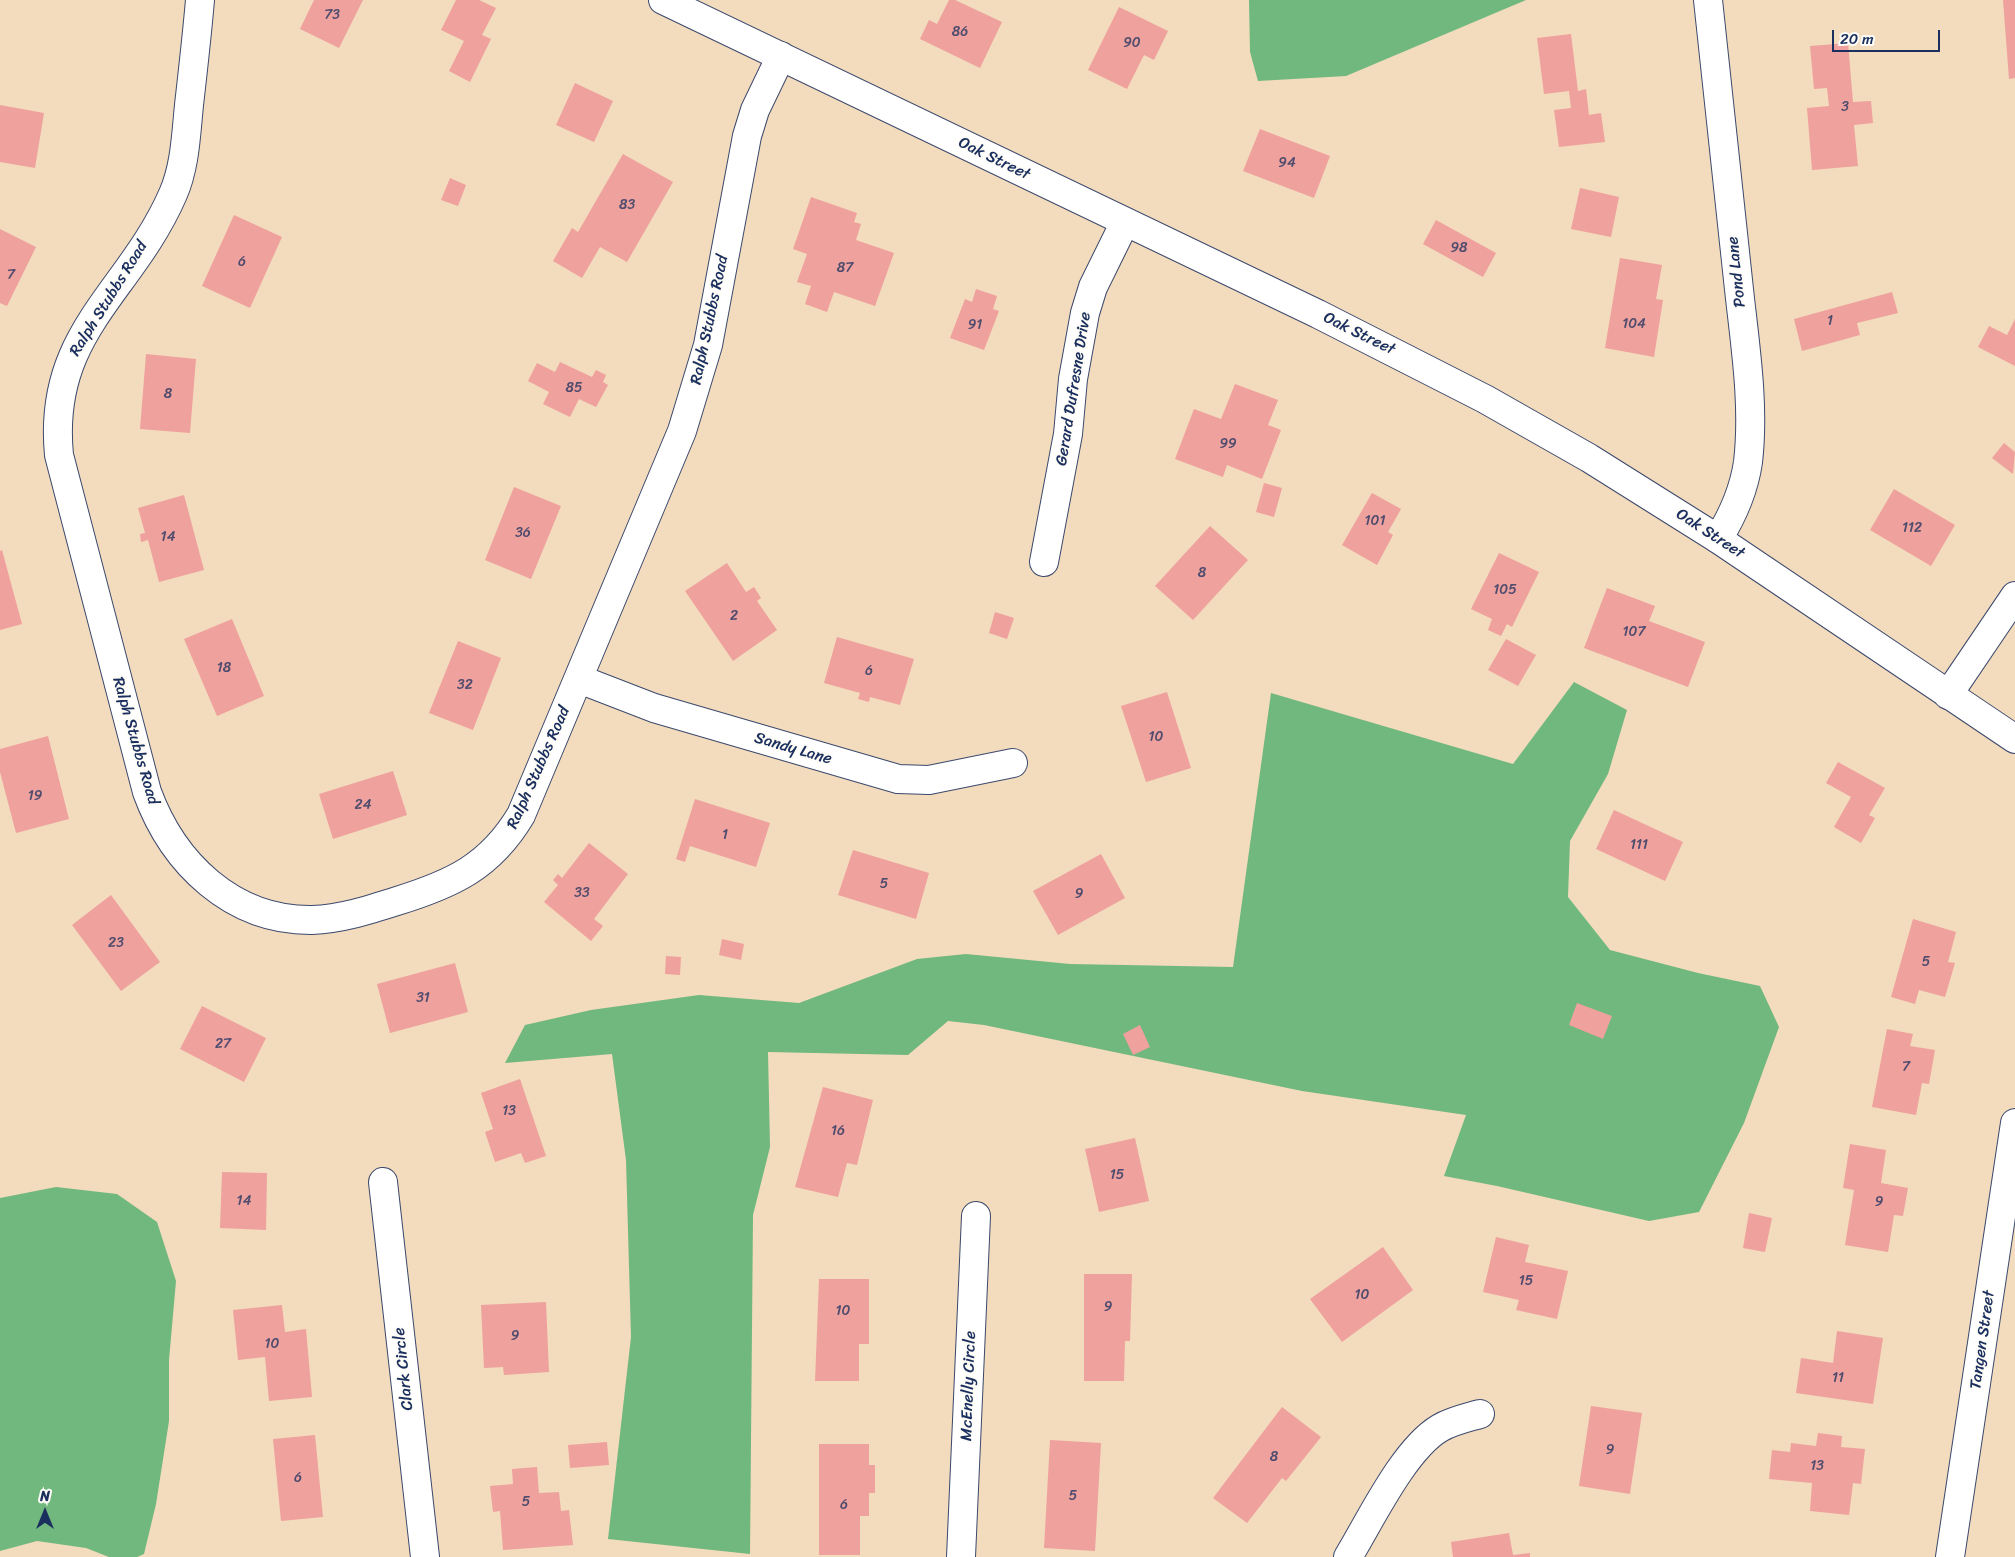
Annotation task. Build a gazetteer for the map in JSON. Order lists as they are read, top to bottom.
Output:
{
  "streets": {
    "street": [
      "Oak Street",
      "Pond Lane",
      "Ralph Stubbs Road",
      "Gerard Dufresne Drive",
      "Sandy Lane",
      "Tangen Street",
      "Clark Circle",
      "McEnelly Circle"
    ]
  },
  "crossings": [
    ["Oak Street", "Pond Lane"],
    ["Oak Street", "Ralph Stubbs Road"],
    ["Oak Street", "Gerard Dufresne Drive"],
    ["Ralph Stubbs Road", "Sandy Lane"]
  ],
  "house_numbers": [
    "73",
    "86",
    "90",
    "3",
    "94",
    "83",
    "98",
    "6",
    "87",
    "7",
    "1",
    "104",
    "91",
    "85",
    "8",
    "99",
    "101",
    "112",
    "36",
    "14",
    "8",
    "105",
    "2",
    "107",
    "18",
    "6",
    "32",
    "10",
    "19",
    "24",
    "1",
    "111",
    "5",
    "33",
    "9",
    "23",
    "5",
    "31",
    "27",
    "7",
    "13",
    "16",
    "15",
    "14",
    "9",
    "15",
    "10",
    "9",
    "10",
    "9",
    "10",
    "11",
    "9",
    "8",
    "13",
    "6",
    "5",
    "5",
    "6"
  ],
  "scale_bar": "20 m",
  "north": "top"
}
